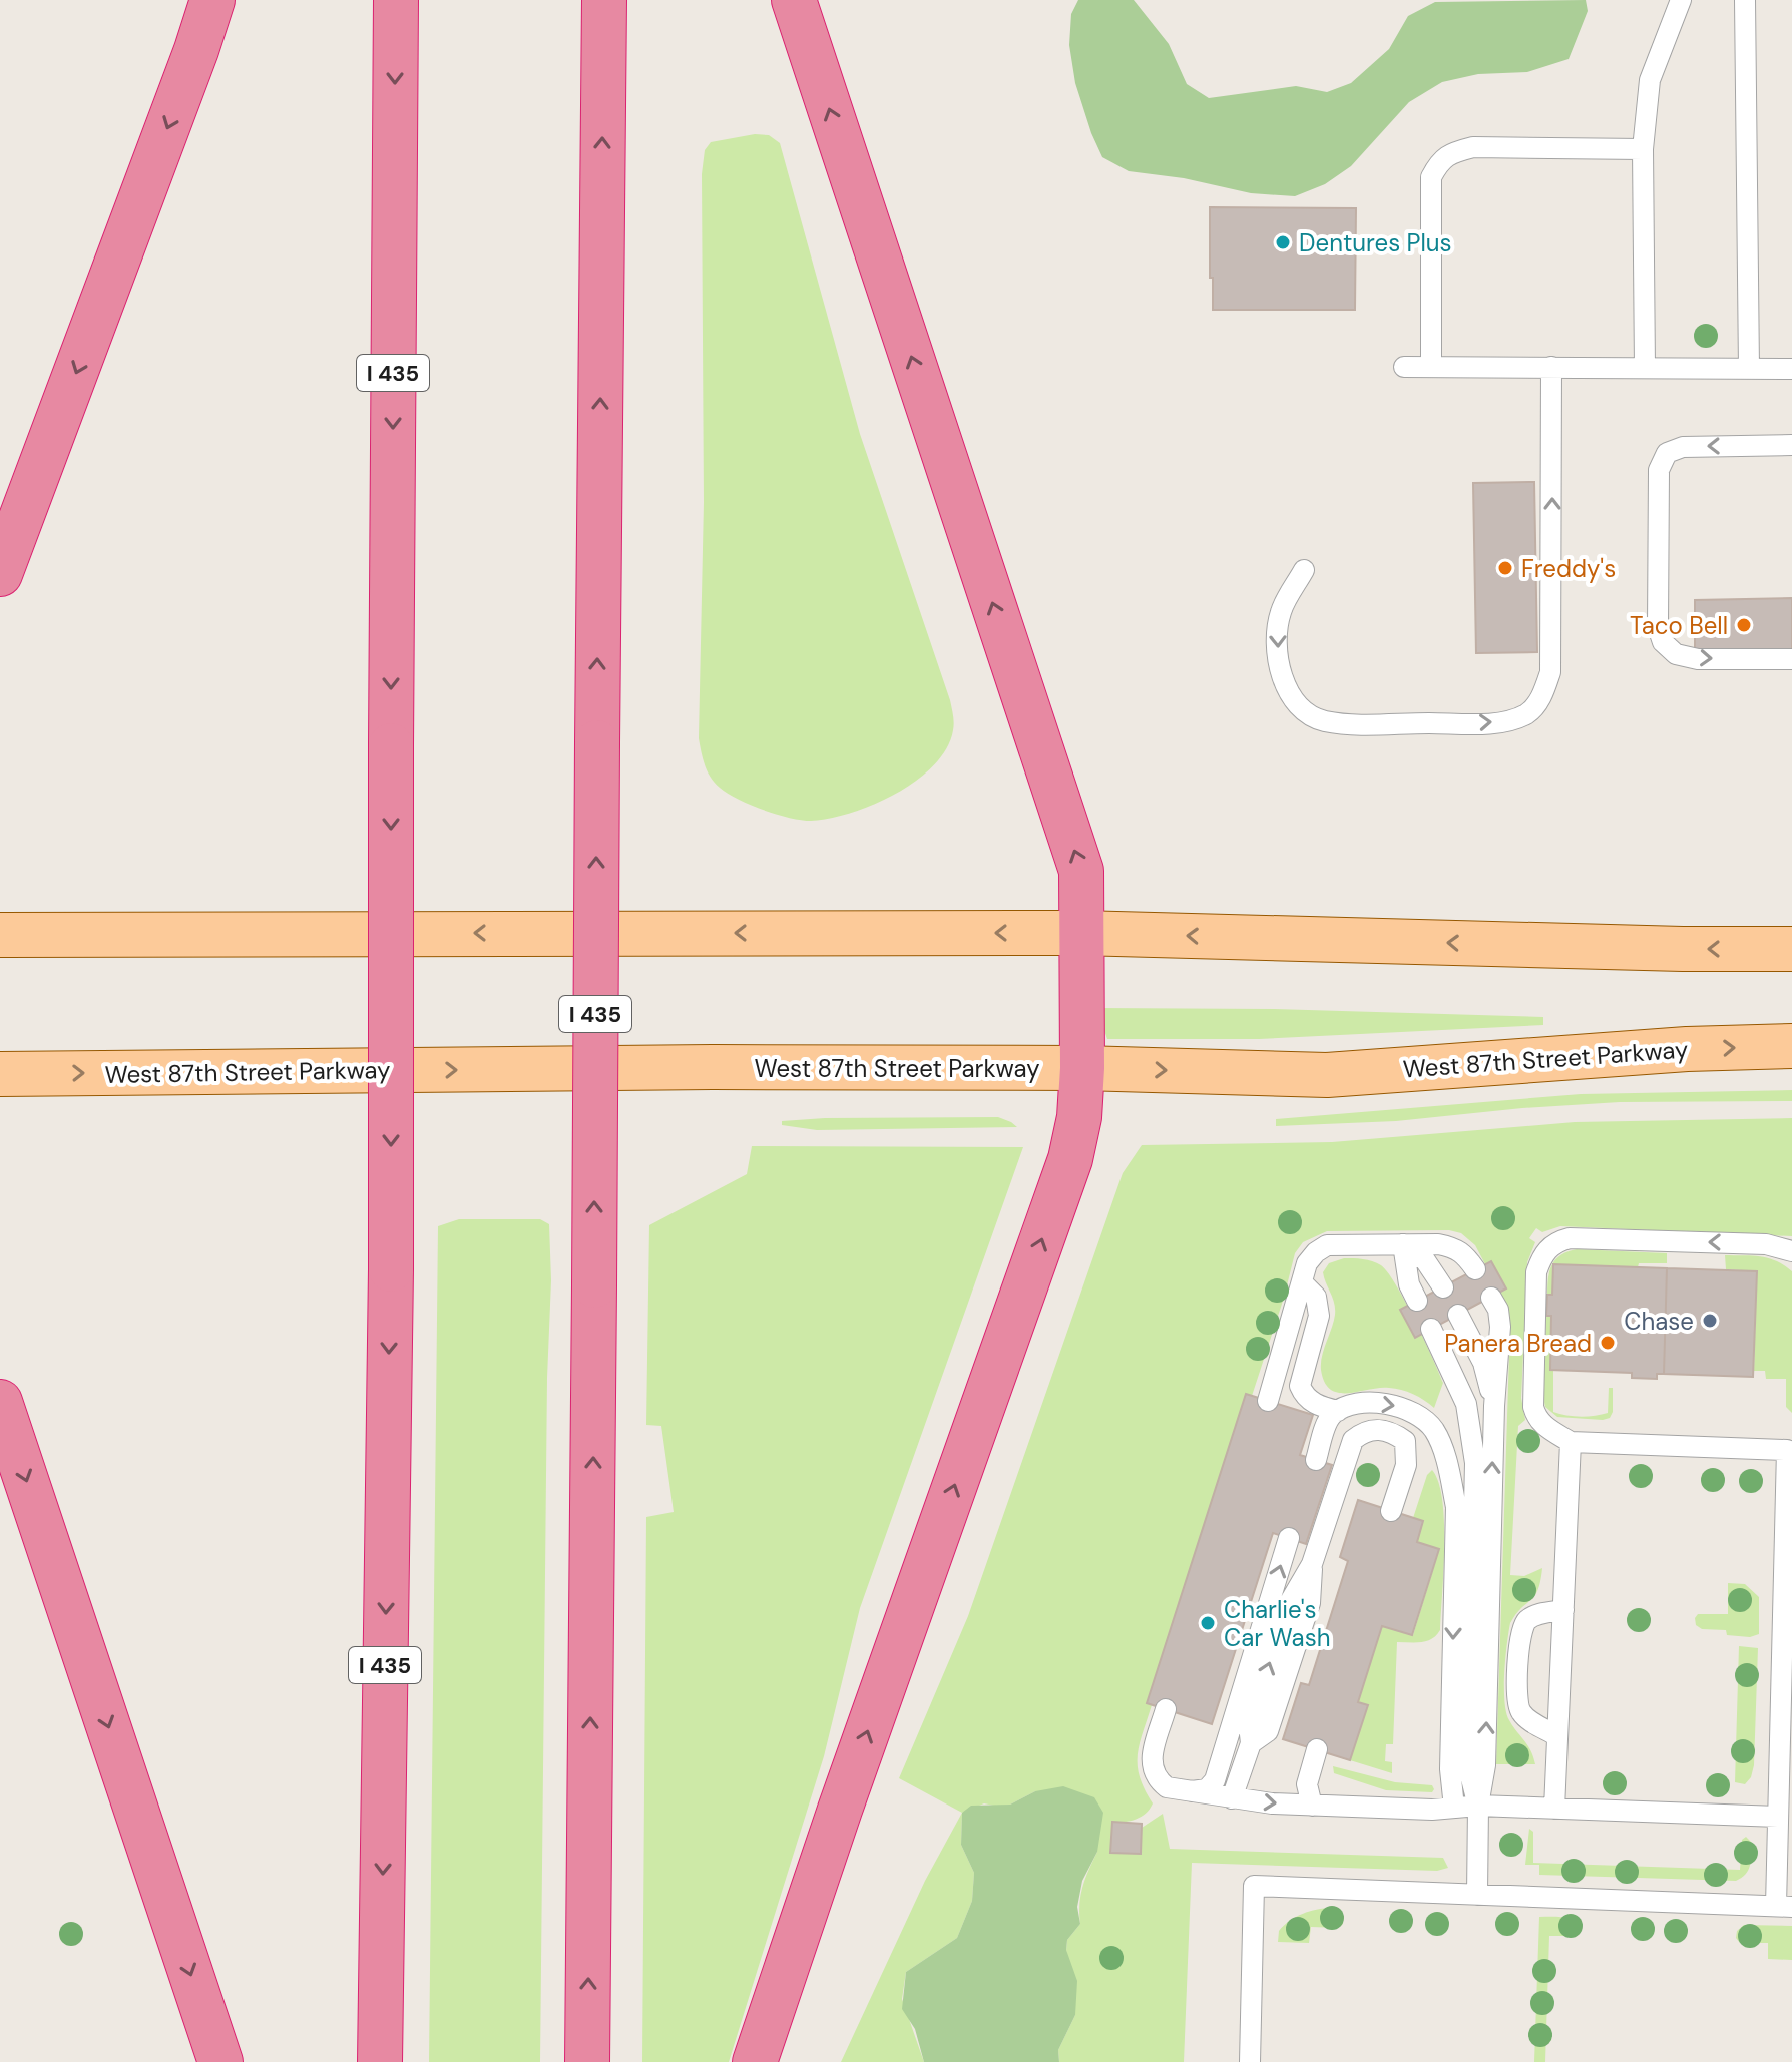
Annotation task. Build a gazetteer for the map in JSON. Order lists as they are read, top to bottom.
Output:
{
  "streets": {
    "highway": ["I 435"],
    "main road": ["West 87th Street Parkway"]
  },
  "places": [
    "Dentures Plus",
    "Freddy's",
    "Taco Bell",
    "Chase",
    "Panera Bread",
    "Charlie's Car Wash"
  ]
}
